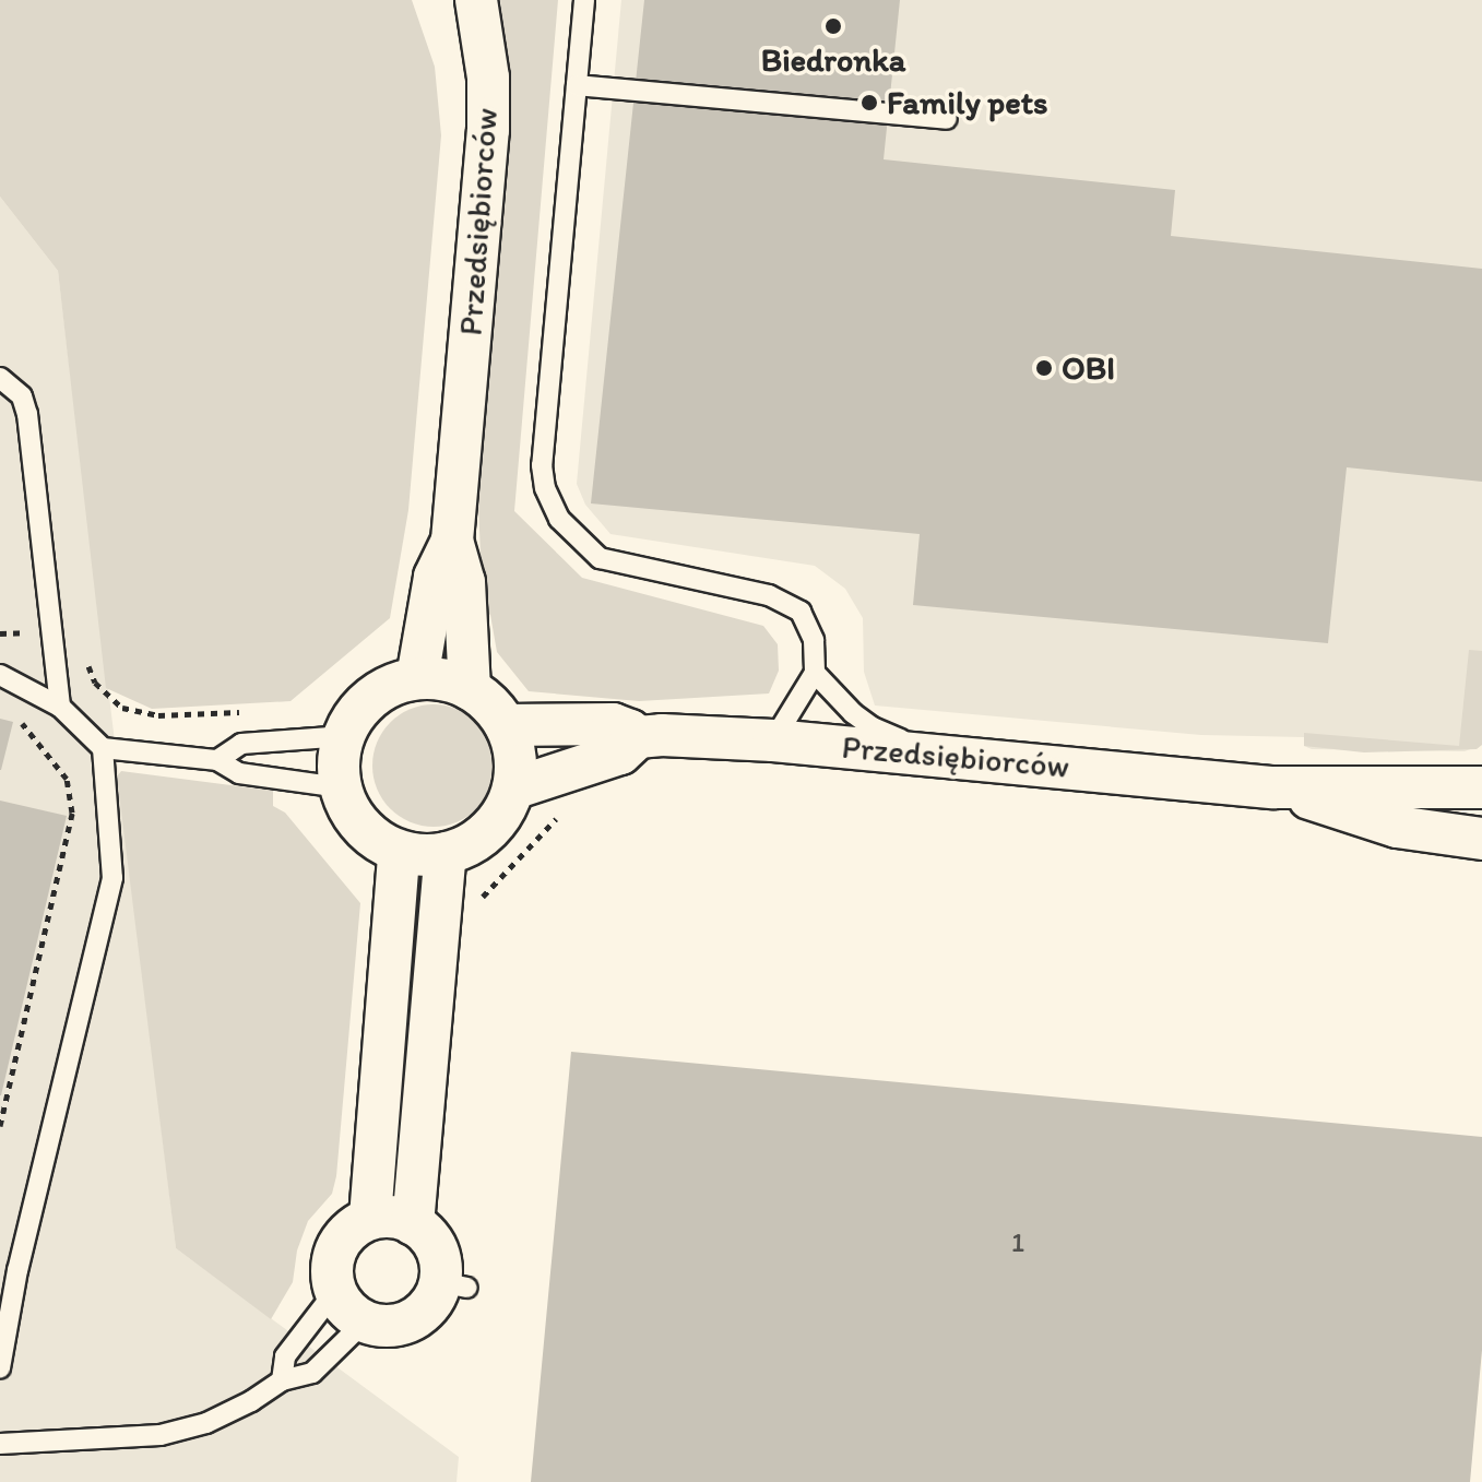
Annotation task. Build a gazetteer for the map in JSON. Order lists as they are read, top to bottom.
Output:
{
  "streets": {
    "street": ["Przedsiębiorców"]
  },
  "places": ["Biedronka", "Family pets", "OBI"],
  "house_numbers": ["1"]
}
